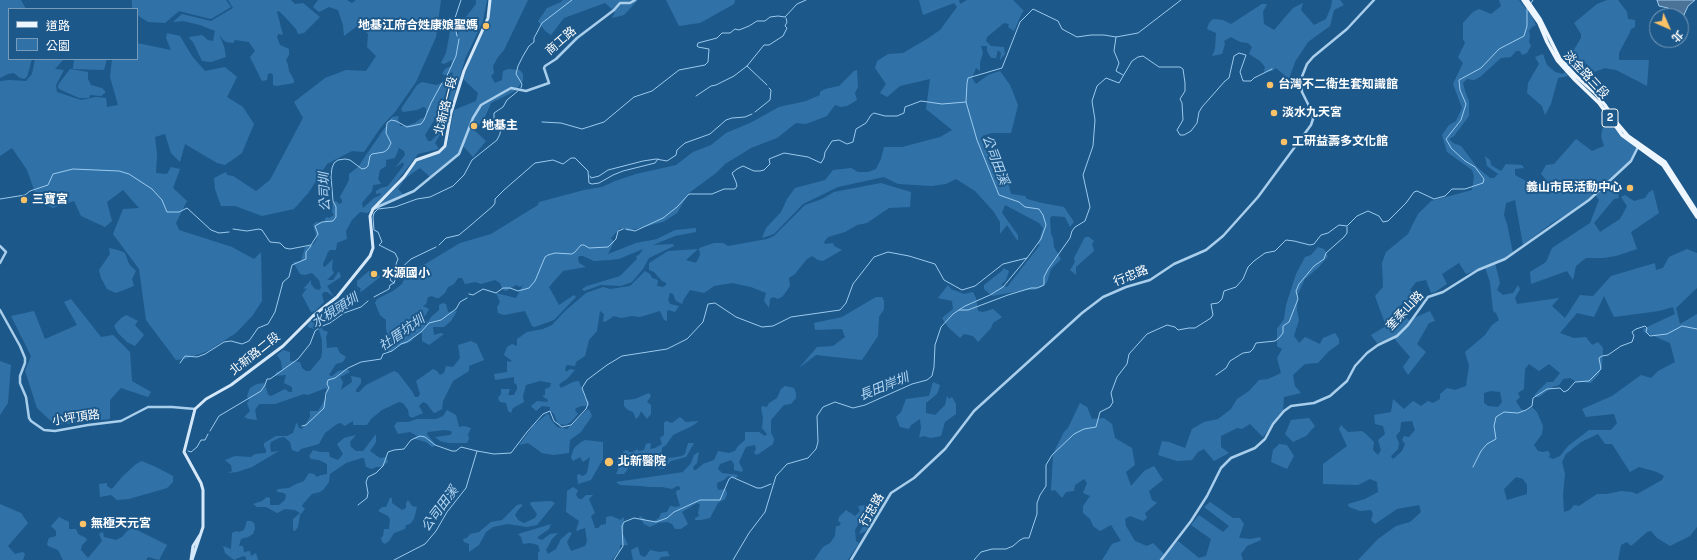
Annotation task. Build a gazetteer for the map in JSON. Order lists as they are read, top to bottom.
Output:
{
  "streets": {
    "main road": [
      "淡金路三段",
      "北新路一段",
      "2",
      "北新路二段"
    ],
    "street": [
      "商工路",
      "行忠路",
      "奎柔山路",
      "小坪頂路"
    ]
  },
  "crossings": [
    ["商工路", "北新路一段"],
    ["商工路", "北新路二段"],
    ["淡金路三段", "2"],
    ["淡金路三段", "奎柔山路"],
    ["北新路一段", "北新路二段"],
    ["北新路二段", "小坪頂路"]
  ],
  "water": [
    "公司田溪",
    "公司圳",
    "水梘頭圳",
    "社厝坑圳",
    "長田岸圳"
  ],
  "places": [
    "地基江府合姓康娘聖媽",
    "台灣不二衛生套知識館",
    "淡水九天宮",
    "地基主",
    "工研益壽多文化館",
    "義山市民活動中心",
    "三寶宮",
    "水源國小",
    "北新醫院",
    "無極天元宮"
  ],
  "legend": ["道路", "公園"],
  "north": "bottom right"
}
